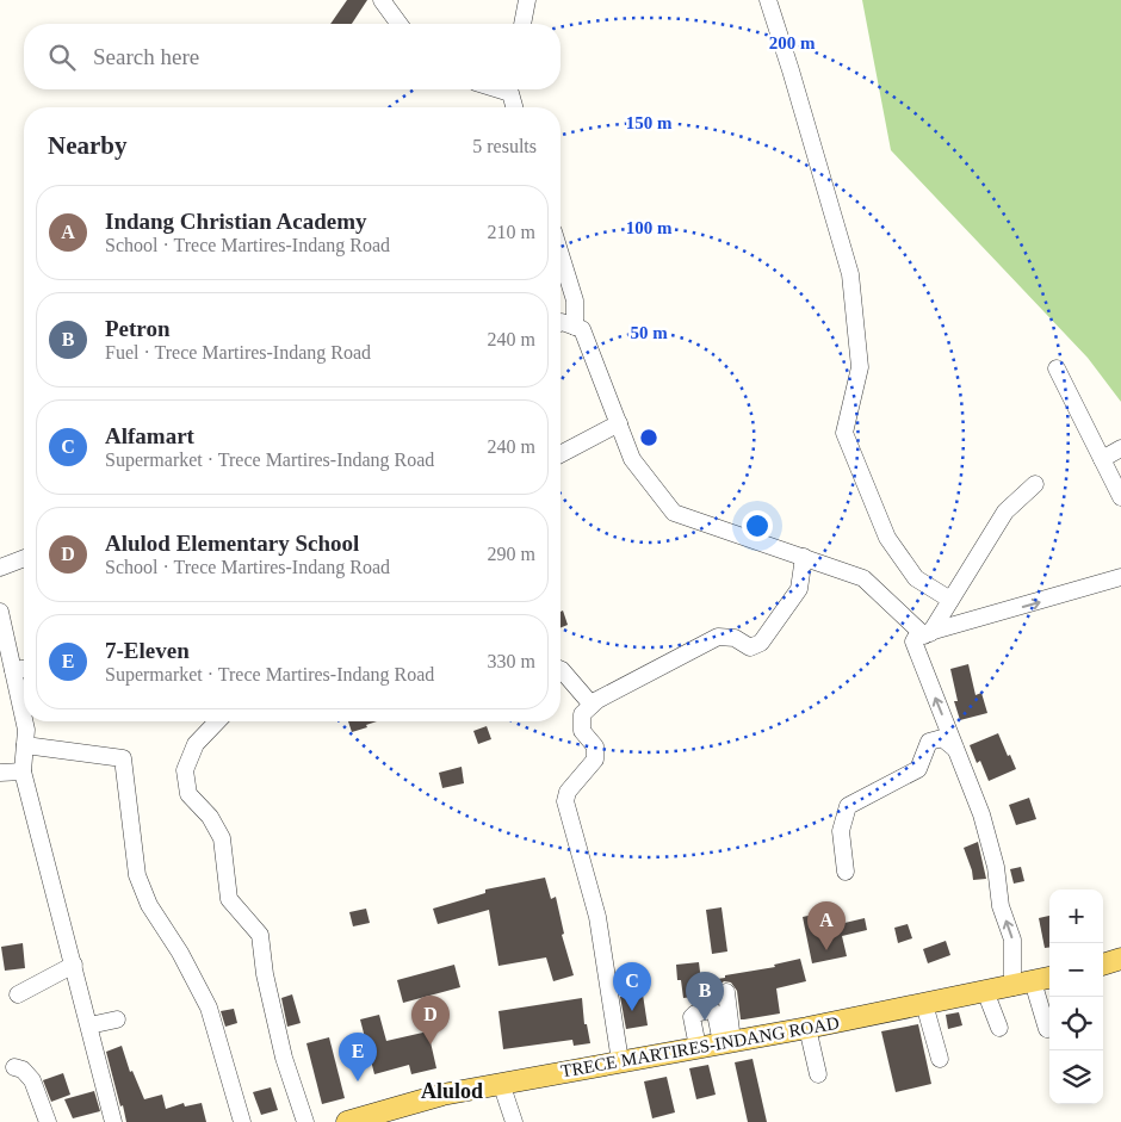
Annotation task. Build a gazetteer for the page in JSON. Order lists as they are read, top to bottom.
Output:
{
  "streets": {
    "main road": ["TRECE MARTIRES-INDANG ROAD"]
  },
  "districts": ["Alulod"],
  "page": {
    "search": "Search here",
    "heading": ["Nearby", "5 results"],
    "list": [
      {
        "mark": "A",
        "name": "Indang Christian Academy",
        "note": "School · Trece Martires-Indang Road",
        "value": "210 m"
      },
      {
        "mark": "B",
        "name": "Petron",
        "note": "Fuel · Trece Martires-Indang Road",
        "value": "240 m"
      },
      {
        "mark": "C",
        "name": "Alfamart",
        "note": "Supermarket · Trece Martires-Indang Road",
        "value": "240 m"
      },
      {
        "mark": "D",
        "name": "Alulod Elementary School",
        "note": "School · Trece Martires-Indang Road",
        "value": "290 m"
      },
      {
        "mark": "E",
        "name": "7-Eleven",
        "note": "Supermarket · Trece Martires-Indang Road",
        "value": "330 m"
      }
    ],
    "map_buttons": ["+", "−"],
    "pins": [
      "A",
      "C",
      "B",
      "D",
      "E"
    ]
  },
  "rings": [
    "200 m",
    "150 m",
    "100 m",
    "50 m"
  ]
}
